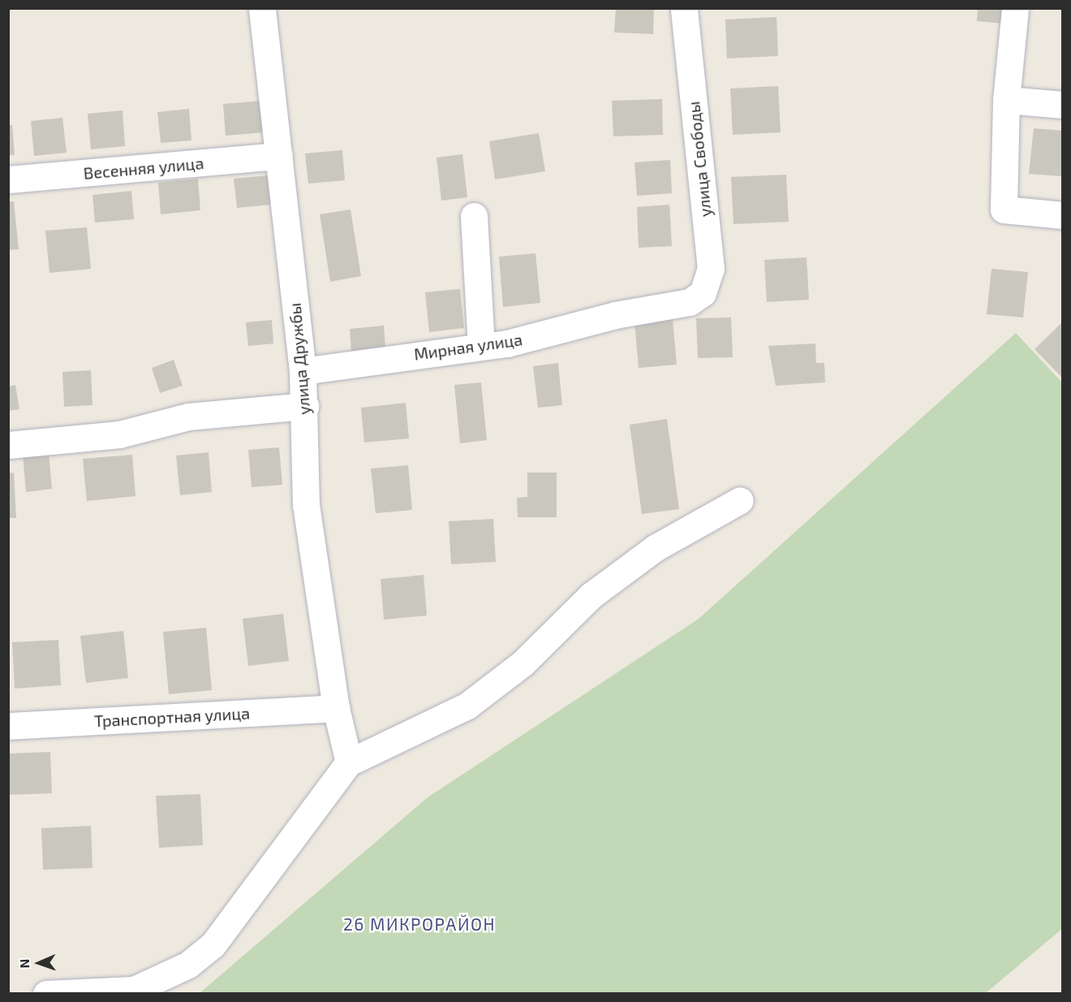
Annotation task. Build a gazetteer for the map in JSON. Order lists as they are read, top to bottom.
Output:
{
  "streets": {
    "street": [
      "улица Свободы",
      "Весенняя улица",
      "Мирная улица",
      "улица Дружбы",
      "Транспортная улица"
    ]
  },
  "crossings": [
    ["улица Свободы", "Мирная улица"],
    ["Весенняя улица", "улица Дружбы"],
    ["Мирная улица", "улица Дружбы"],
    ["улица Дружбы", "Транспортная улица"]
  ],
  "districts": ["26 МИКРОРАЙОН"],
  "north": "left"
}
